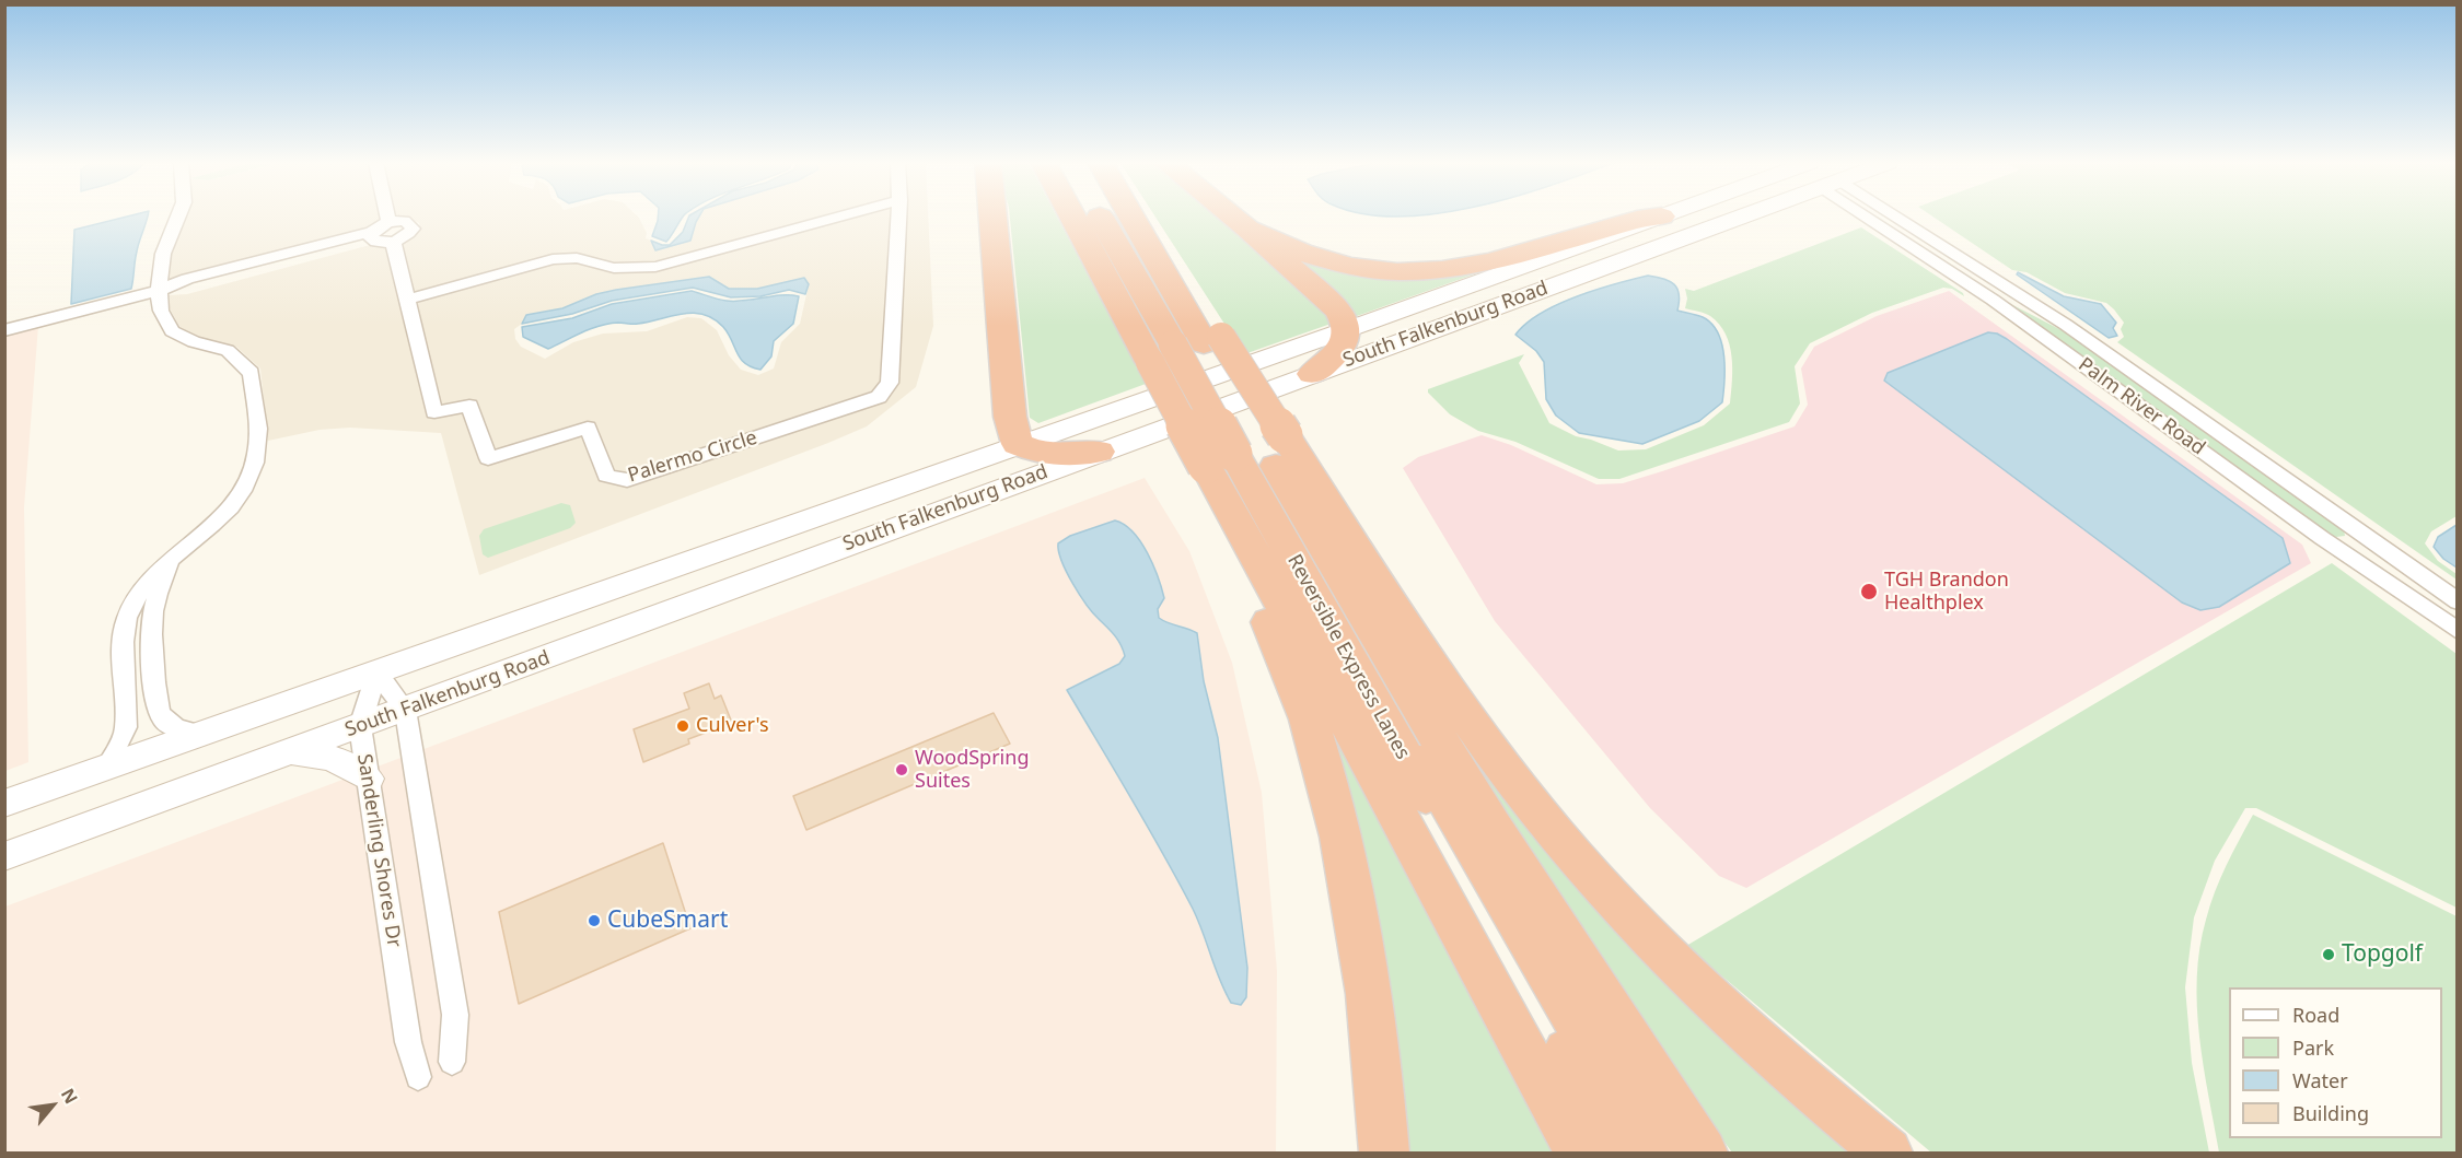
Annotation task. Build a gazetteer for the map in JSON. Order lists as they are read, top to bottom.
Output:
{
  "streets": {
    "highway": ["Reversible Express Lanes"],
    "street": [
      "South Falkenburg Road",
      "Palm River Road",
      "Palermo Circle",
      "Sanderling Shores Dr"
    ]
  },
  "crossings": [
    ["South Falkenburg Road", "Sanderling Shores Dr"]
  ],
  "places": [
    "TGH Brandon Healthplex",
    "Culver's",
    "WoodSpring Suites",
    "CubeSmart",
    "Topgolf"
  ],
  "legend": [
    "Road",
    "Park",
    "Water",
    "Building"
  ],
  "north": "top right"
}
